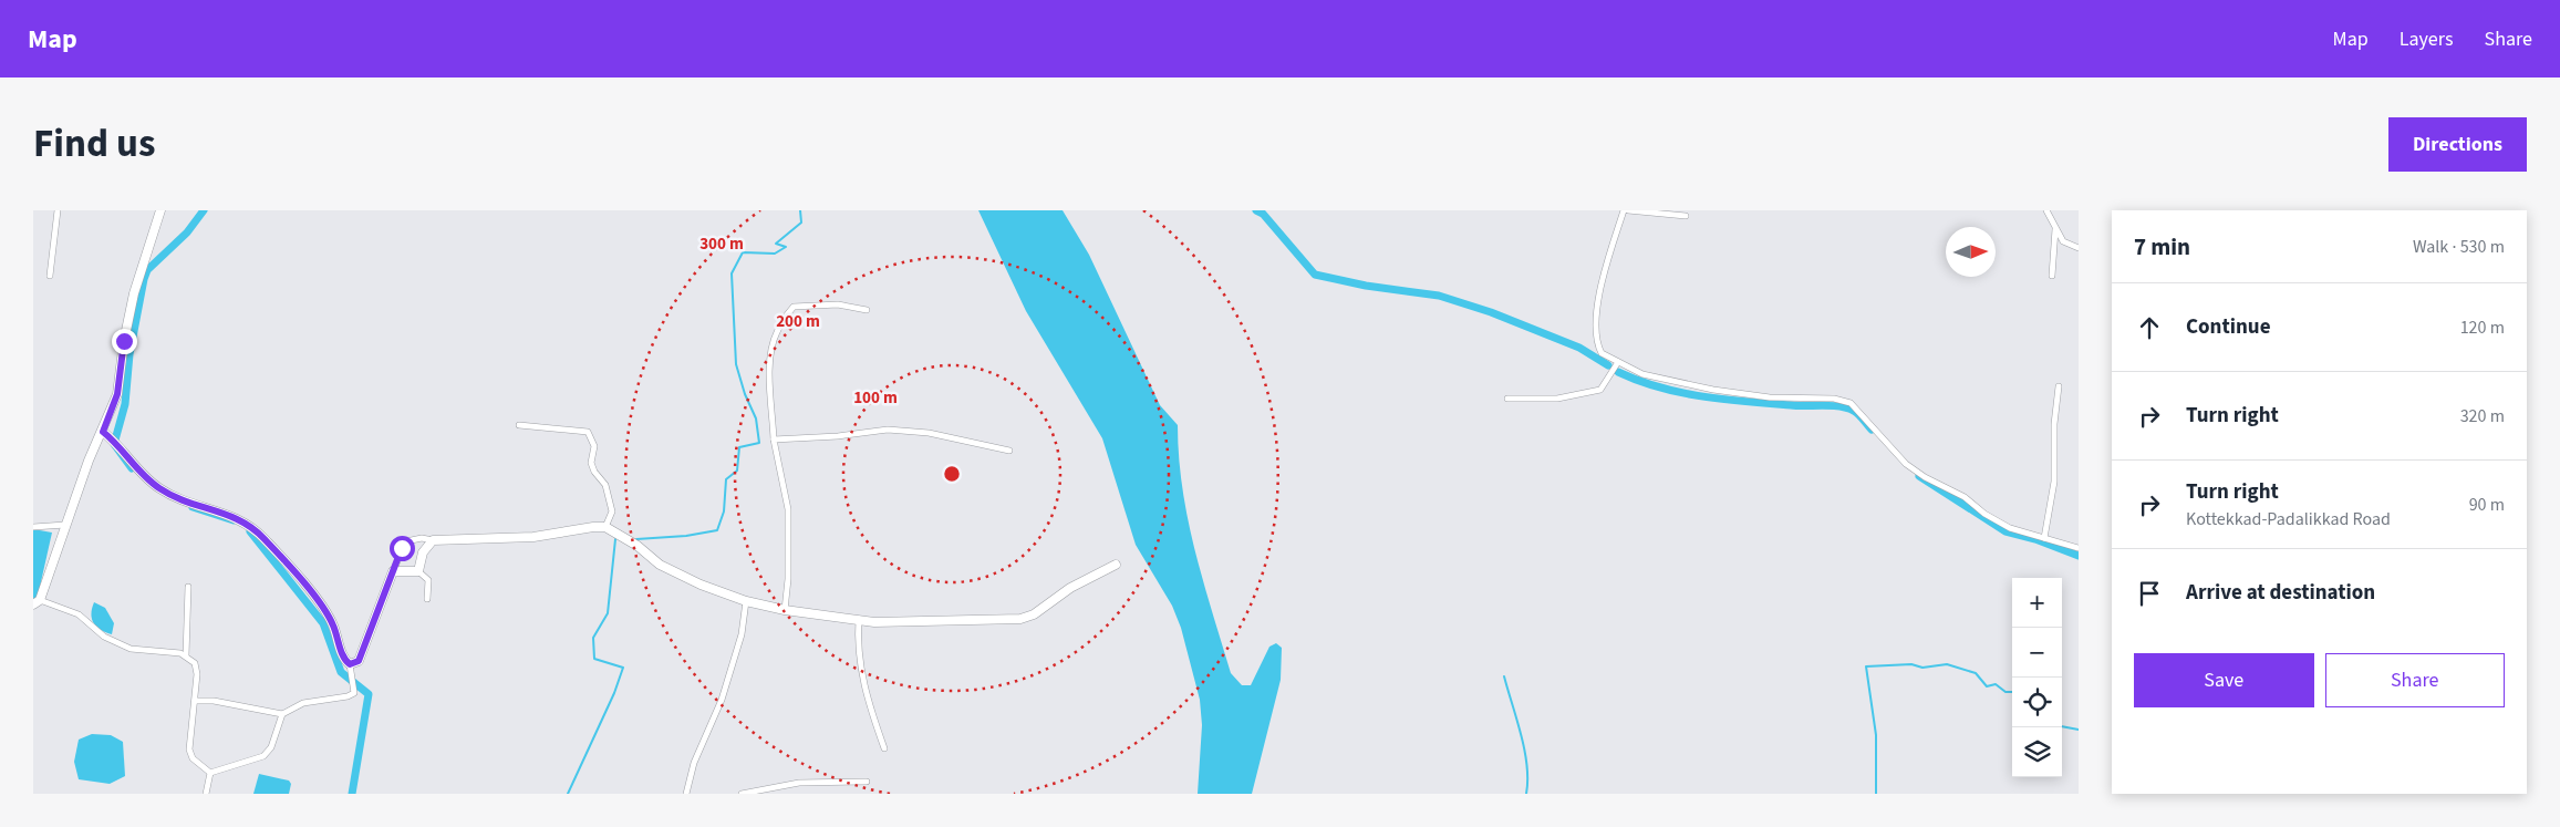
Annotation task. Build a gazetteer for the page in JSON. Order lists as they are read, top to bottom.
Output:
{
  "north": "right",
  "page": {
    "header": "Map",
    "nav": ["Map", "Layers", "Share"],
    "title": "Find us",
    "buttons": [
      "Directions",
      ["Save", "Share"]
    ],
    "heading": ["7 min", "Walk · 530 m"],
    "list": [
      ["Continue", "120 m"],
      ["Turn right", "320 m"],
      ["Turn right", "Kottekkad-Padalikkad Road", "90 m"],
      "Arrive at destination"
    ],
    "map_buttons": ["+", "−"]
  },
  "rings": ["300 m", "200 m", "100 m"]
}
